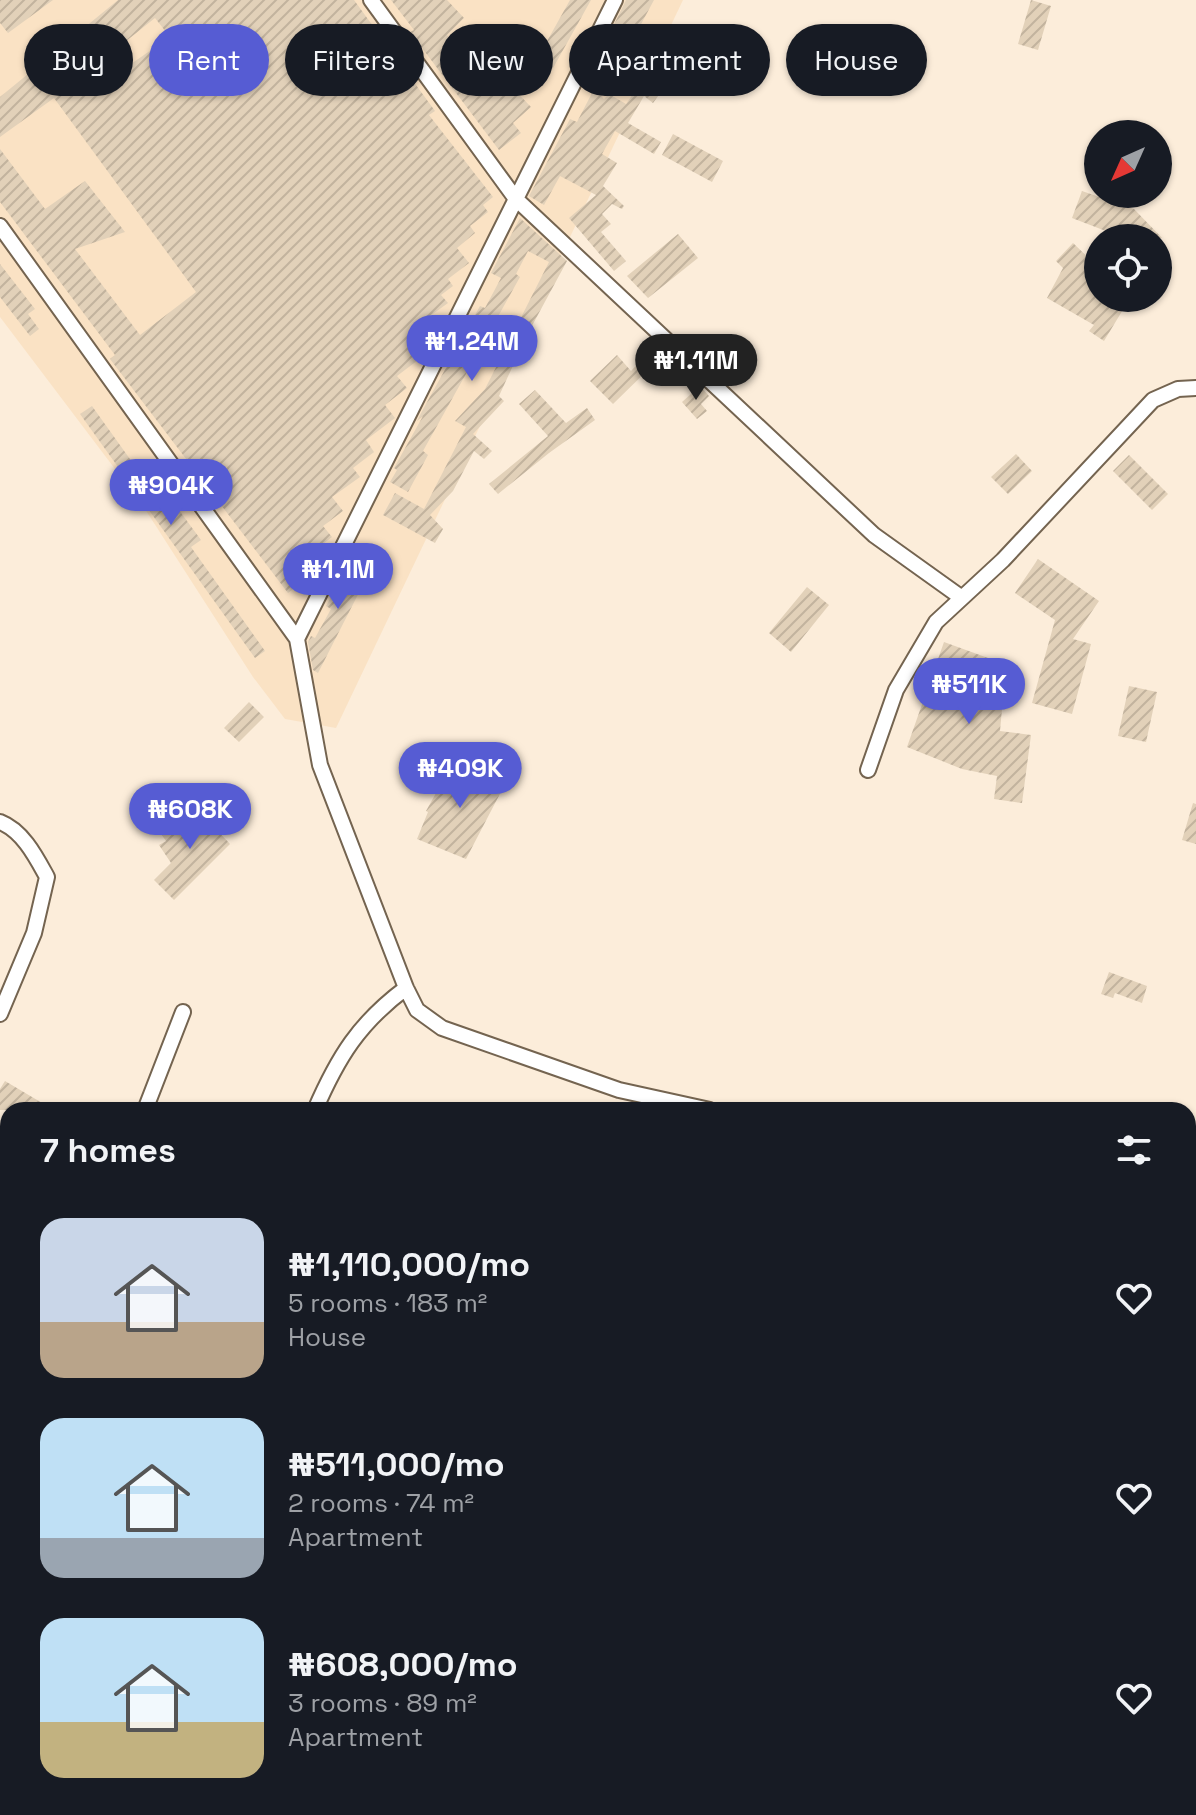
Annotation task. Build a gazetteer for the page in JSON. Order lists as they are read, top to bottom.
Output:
{
  "north": "bottom left",
  "page": {
    "chip": [
      "Buy",
      "Rent",
      "Filters",
      "New",
      "Apartment",
      "House"
    ],
    "price": [
      "₦1.24M",
      "₦1.11M",
      "₦904K",
      "₦1.1M",
      "₦511K",
      "₦409K",
      "₦608K"
    ],
    "heading": "7 homes",
    "list": [
      {
        "name": "₦1,110,000/mo",
        "note": "5 rooms · 183 m² · House"
      },
      {
        "name": "₦511,000/mo",
        "note": "2 rooms · 74 m² · Apartment"
      },
      {
        "name": "₦608,000/mo",
        "note": "3 rooms · 89 m² · Apartment"
      }
    ]
  }
}
